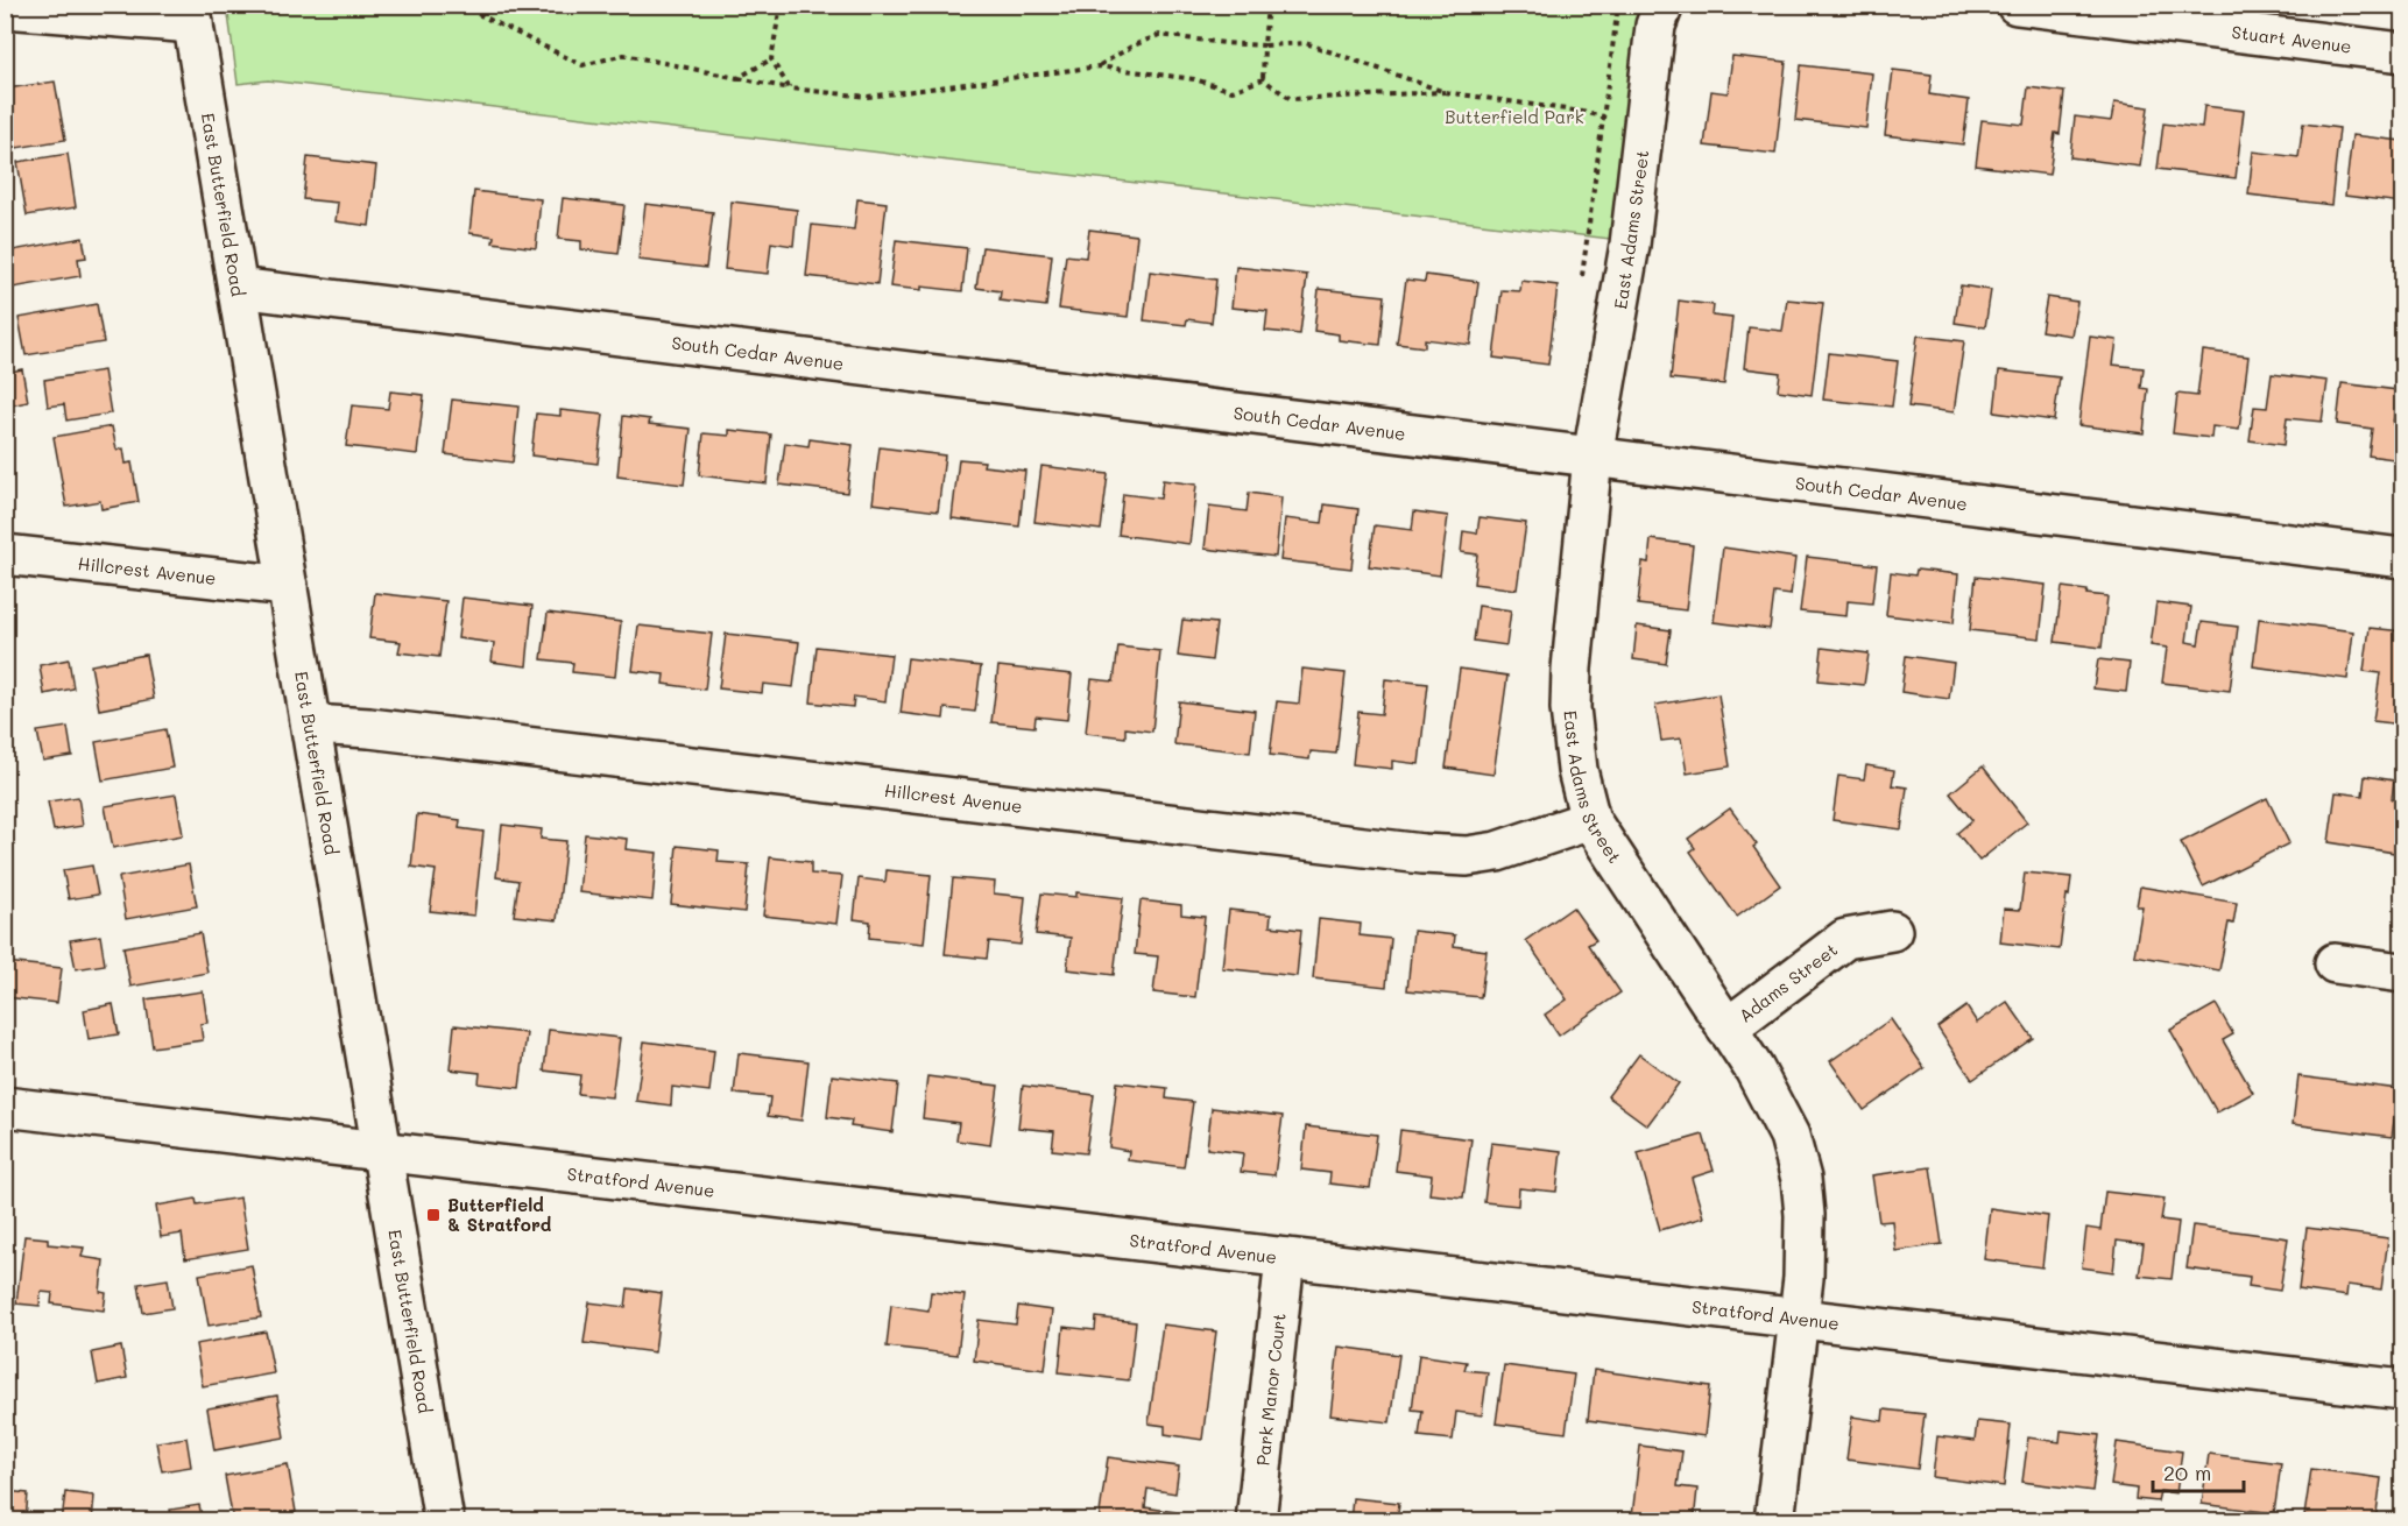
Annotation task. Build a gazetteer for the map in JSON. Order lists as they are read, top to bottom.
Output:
{
  "streets": {
    "street": [
      "Stuart Avenue",
      "East Butterfield Road",
      "East Adams Street",
      "South Cedar Avenue",
      "Hillcrest Avenue",
      "Adams Street",
      "Stratford Avenue",
      "Park Manor Court"
    ]
  },
  "crossings": [
    ["East Butterfield Road", "South Cedar Avenue"],
    ["East Butterfield Road", "Hillcrest Avenue"],
    ["East Butterfield Road", "Stratford Avenue"],
    ["East Adams Street", "South Cedar Avenue"],
    ["East Adams Street", "Hillcrest Avenue"],
    ["East Adams Street", "Adams Street"],
    ["East Adams Street", "Stratford Avenue"],
    ["Stratford Avenue", "Park Manor Court"]
  ],
  "parks": ["Butterfield Park"],
  "places": {
    "transit": ["Butterfield & Stratford"]
  },
  "scale_bar": "20 m"
}
